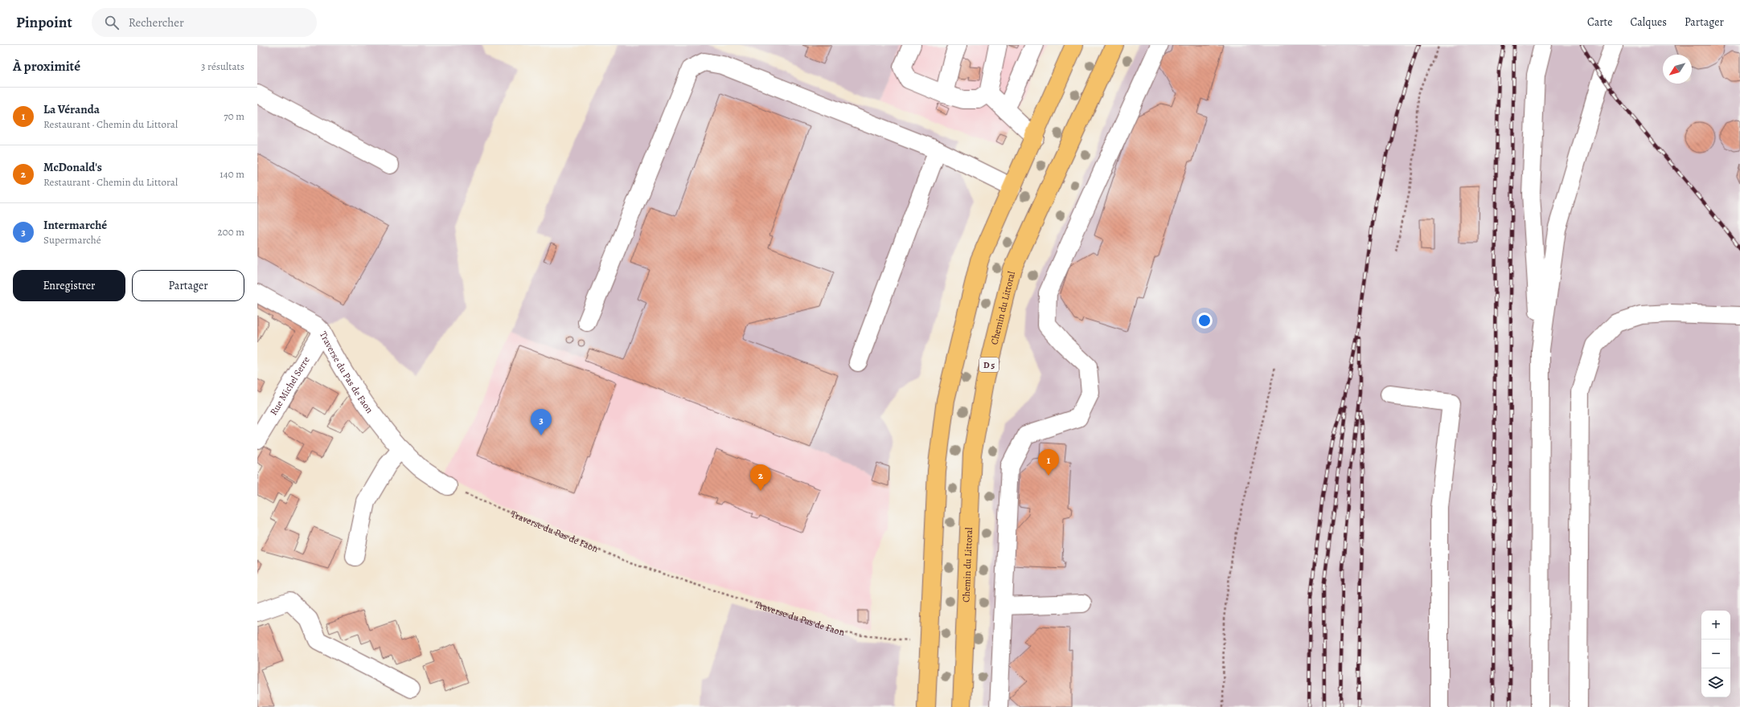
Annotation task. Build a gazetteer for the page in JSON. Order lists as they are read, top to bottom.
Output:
{
  "streets": {
    "main road": ["Chemin du Littoral", "D 5"],
    "street": ["Traverse du Pas de Faon", "Rue Michel Serre"]
  },
  "crossings": [
    ["Traverse du Pas de Faon", "Rue Michel Serre"]
  ],
  "north": "bottom left",
  "page": {
    "header": "Pinpoint",
    "search": "Rechercher",
    "nav": ["Carte", "Calques", "Partager"],
    "heading": ["À proximité", "3 résultats"],
    "list": [
      {
        "mark": "1",
        "name": "La Véranda",
        "note": "Restaurant · Chemin du Littoral",
        "value": "70 m"
      },
      {
        "mark": "2",
        "name": "McDonald's",
        "note": "Restaurant · Chemin du Littoral",
        "value": "140 m"
      },
      {
        "mark": "3",
        "name": "Intermarché",
        "note": "Supermarché",
        "value": "200 m"
      }
    ],
    "buttons": ["Enregistrer", "Partager"],
    "pins": ["3", "1", "2"],
    "map_buttons": ["+", "−"]
  }
}
